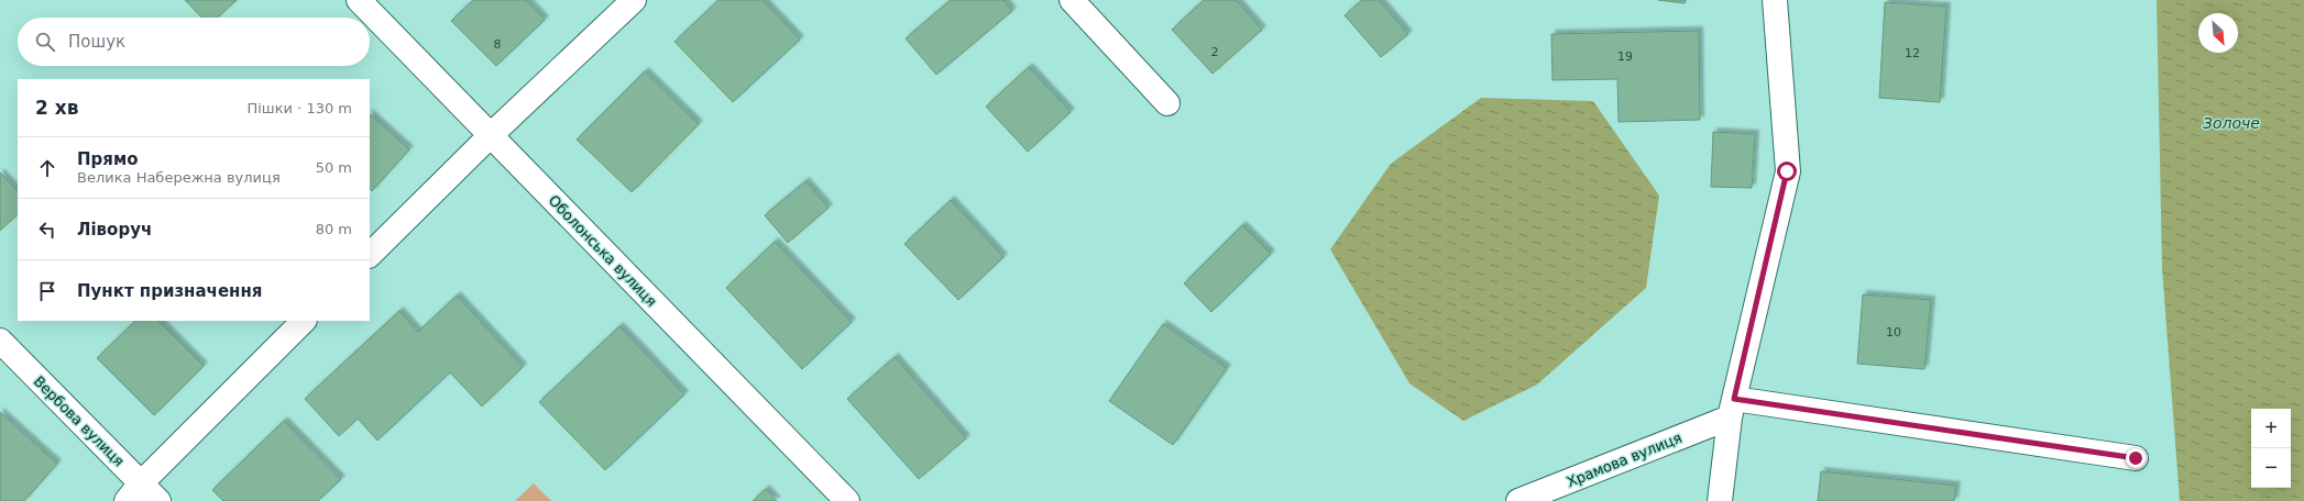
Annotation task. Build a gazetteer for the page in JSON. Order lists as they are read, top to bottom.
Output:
{
  "streets": {
    "street": ["Оболонська вулиця", "Вербова вулиця", "Храмова вулиця"]
  },
  "water": ["Золоче"],
  "house_numbers": [
    "8",
    "2",
    "12",
    "19",
    "10"
  ],
  "north": "bottom right",
  "page": {
    "search": "Пошук",
    "heading": ["2 хв", "Пішки · 130 m"],
    "list": [
      ["Прямо", "Велика Набережна вулиця", "50 m"],
      ["Ліворуч", "80 m"],
      "Пункт призначення"
    ],
    "map_buttons": ["+", "−"]
  }
}
